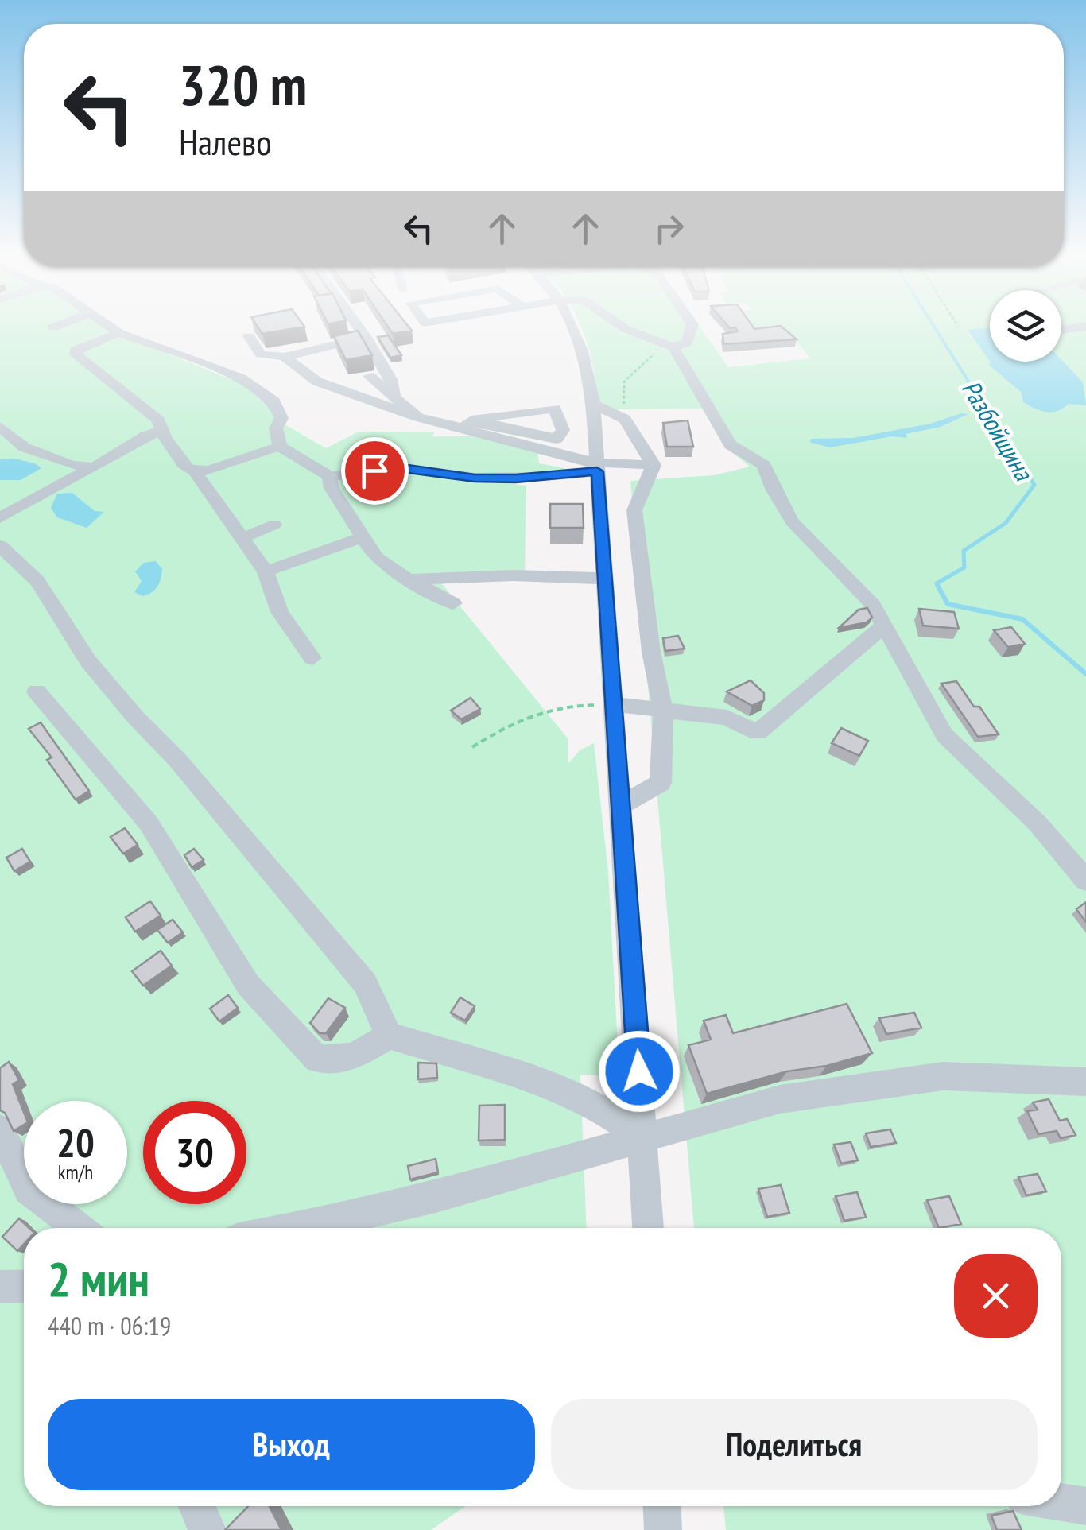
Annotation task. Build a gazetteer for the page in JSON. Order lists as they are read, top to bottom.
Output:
{
  "water": ["Разбойщина"],
  "page": {
    "turn": ["320 m", "Налево"],
    "speed": "20 km/h",
    "limit": "30",
    "heading": ["2 мин", "440 m · 06:19"],
    "buttons": ["Выход", "Поделиться"]
  }
}
